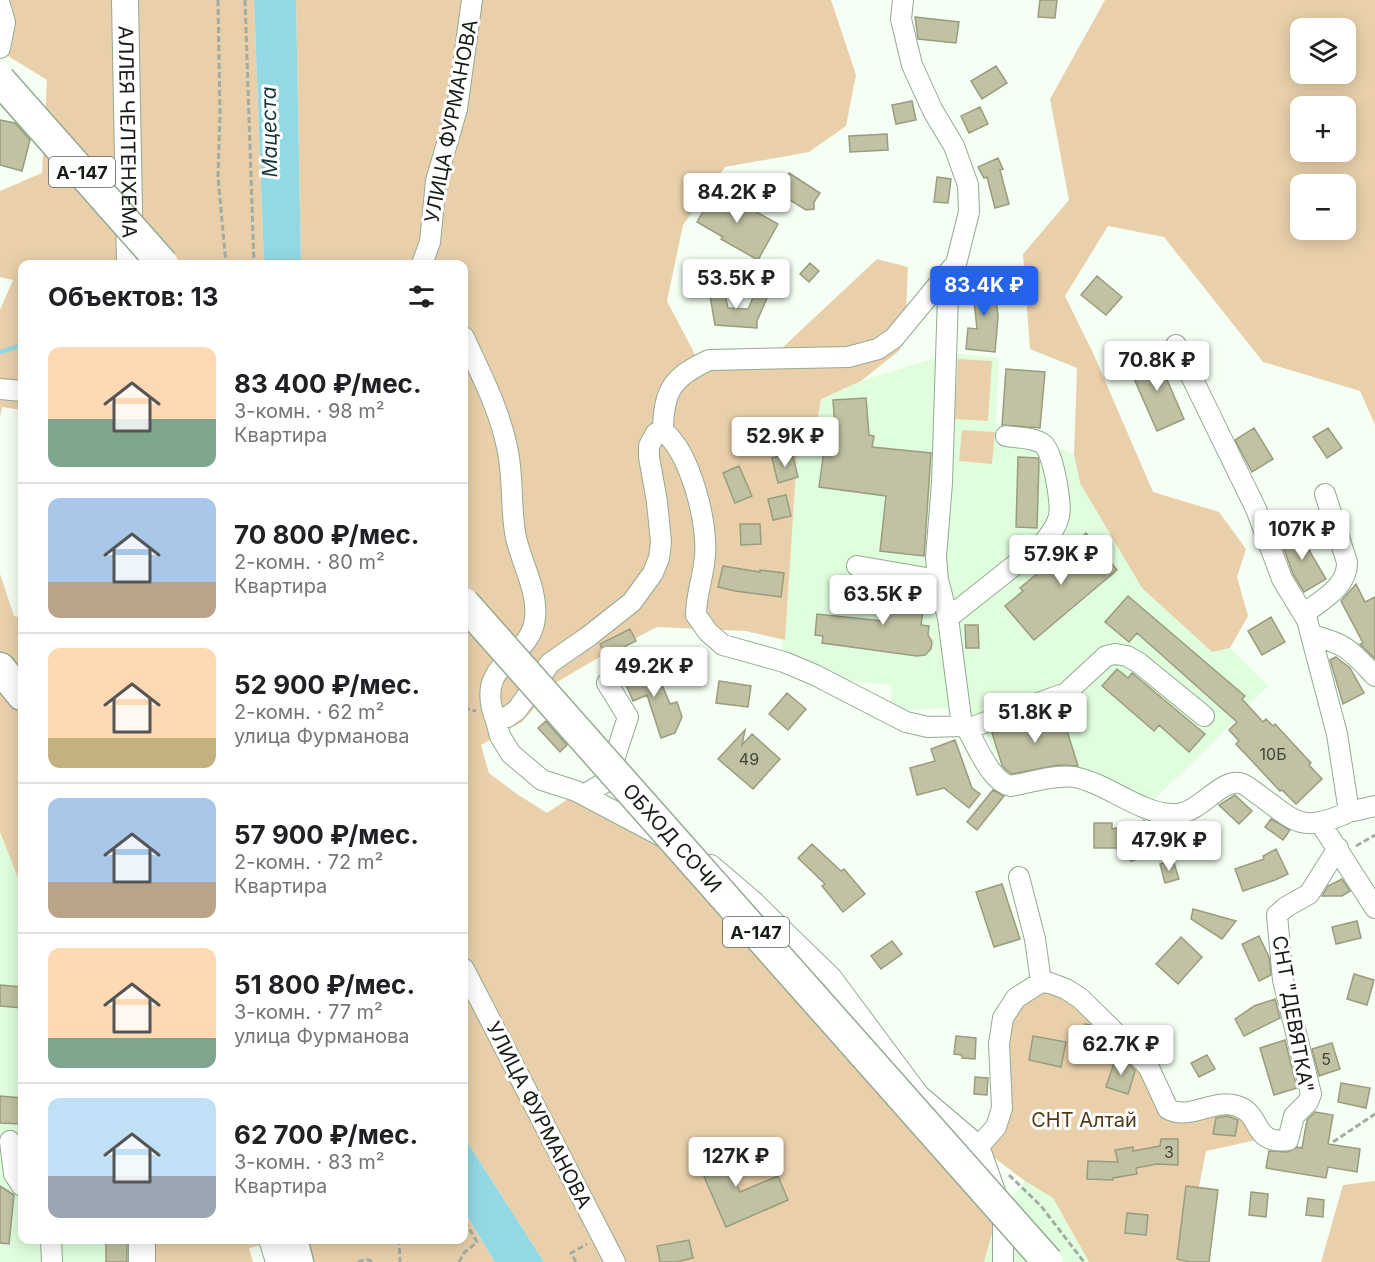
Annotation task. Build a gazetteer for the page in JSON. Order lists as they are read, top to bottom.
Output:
{
  "streets": {
    "highway": ["А-147", "ОБХОД СОЧИ"],
    "main road": ["АЛЛЕЯ ЧЕЛТЕНХЕМА"],
    "street": ["УЛИЦА ФУРМАНОВА", "СНТ \"ДЕВЯТКА\""]
  },
  "water": ["Мацеста"],
  "parks": ["СНТ Алтай"],
  "house_numbers": [
    "10Б",
    "49",
    "5",
    "3"
  ],
  "page": {
    "map_buttons": ["+", "−"],
    "price": [
      "84.2K ₽",
      "53.5K ₽",
      "83.4K ₽",
      "70.8K ₽",
      "52.9K ₽",
      "107K ₽",
      "57.9K ₽",
      "63.5K ₽",
      "49.2K ₽",
      "51.8K ₽",
      "47.9K ₽",
      "62.7K ₽",
      "127K ₽"
    ],
    "heading": "Объектов: 13",
    "list": [
      {
        "name": "83 400 ₽/мес.",
        "note": "3-комн. · 98 m² · Квартира"
      },
      {
        "name": "70 800 ₽/мес.",
        "note": "2-комн. · 80 m² · Квартира"
      },
      {
        "name": "52 900 ₽/мес.",
        "note": "2-комн. · 62 m² · улица Фурманова"
      },
      {
        "name": "57 900 ₽/мес.",
        "note": "2-комн. · 72 m² · Квартира"
      },
      {
        "name": "51 800 ₽/мес.",
        "note": "3-комн. · 77 m² · улица Фурманова"
      },
      {
        "name": "62 700 ₽/мес.",
        "note": "3-комн. · 83 m² · Квартира"
      }
    ]
  }
}
